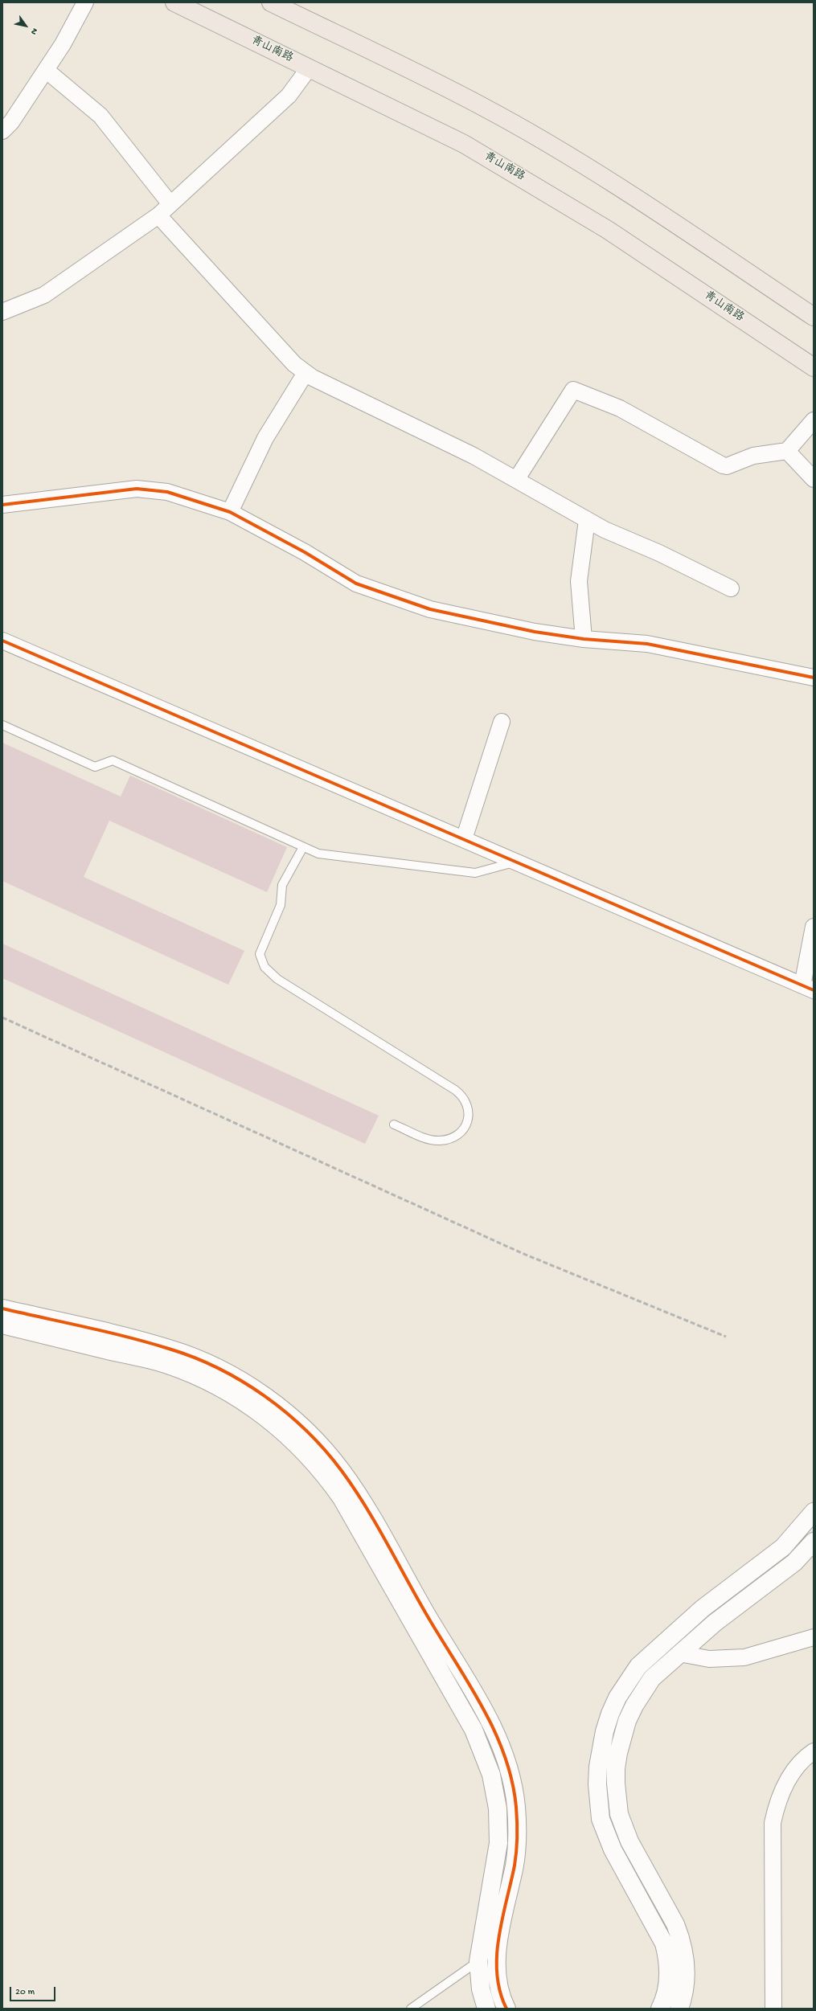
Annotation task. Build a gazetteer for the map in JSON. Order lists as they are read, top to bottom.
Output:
{
  "streets": {
    "main road": ["青山南路"]
  },
  "scale_bar": "20 m",
  "north": "bottom right"
}
